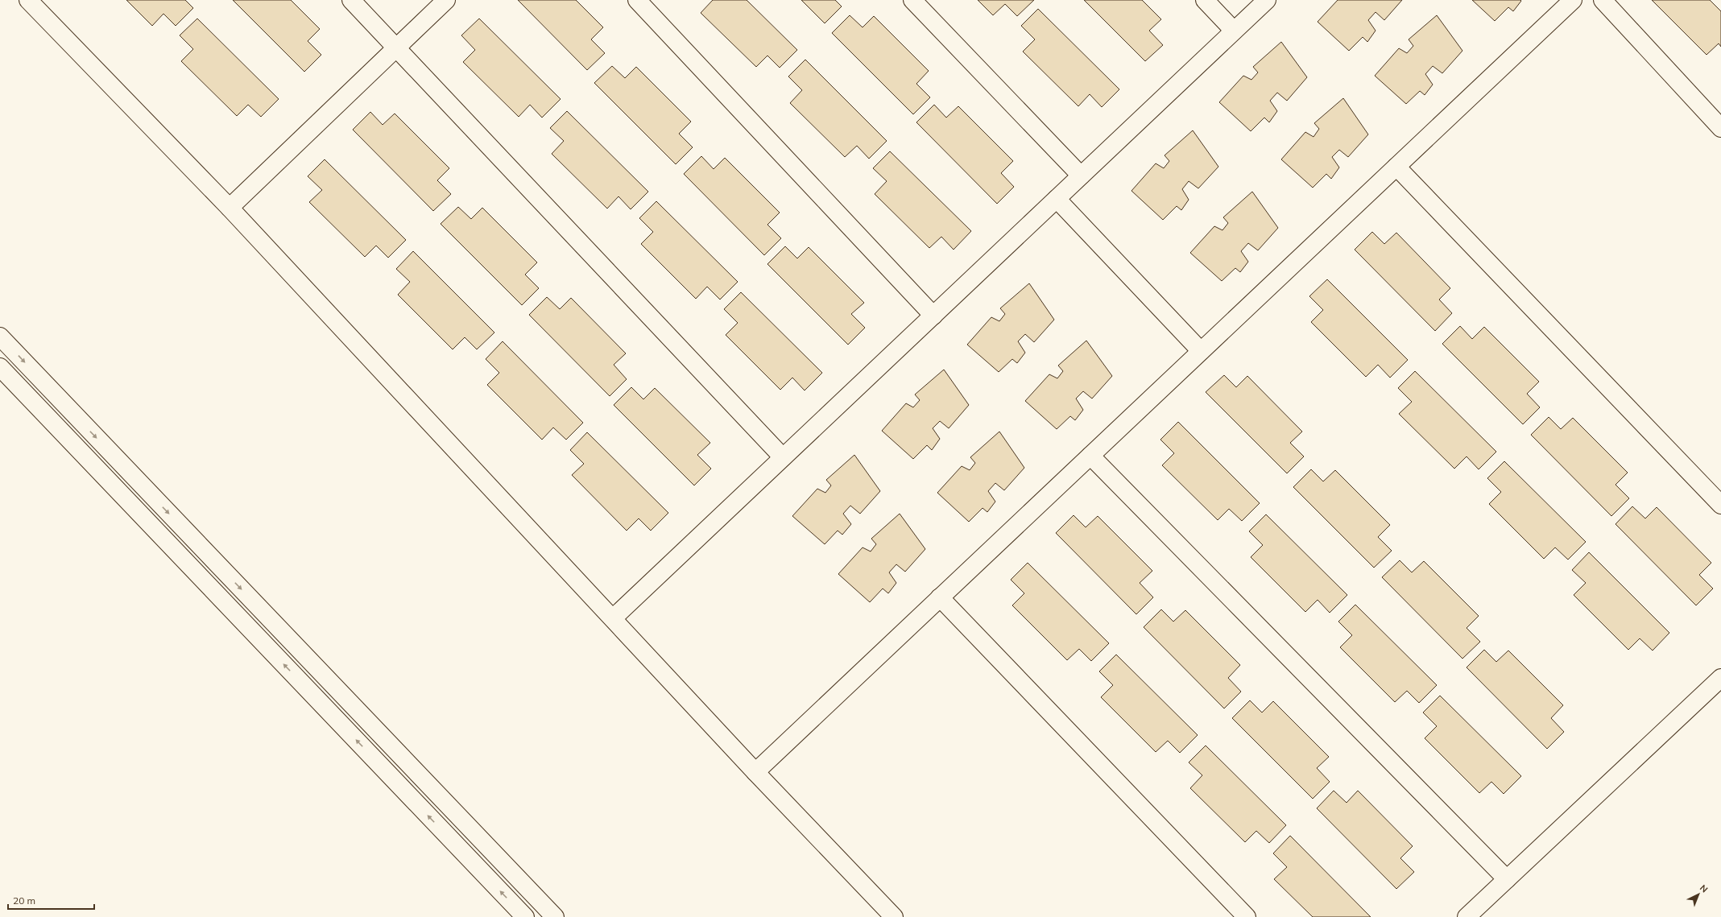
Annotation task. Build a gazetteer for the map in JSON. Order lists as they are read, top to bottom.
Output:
{
  "scale_bar": "20 m",
  "north": "top right"
}
